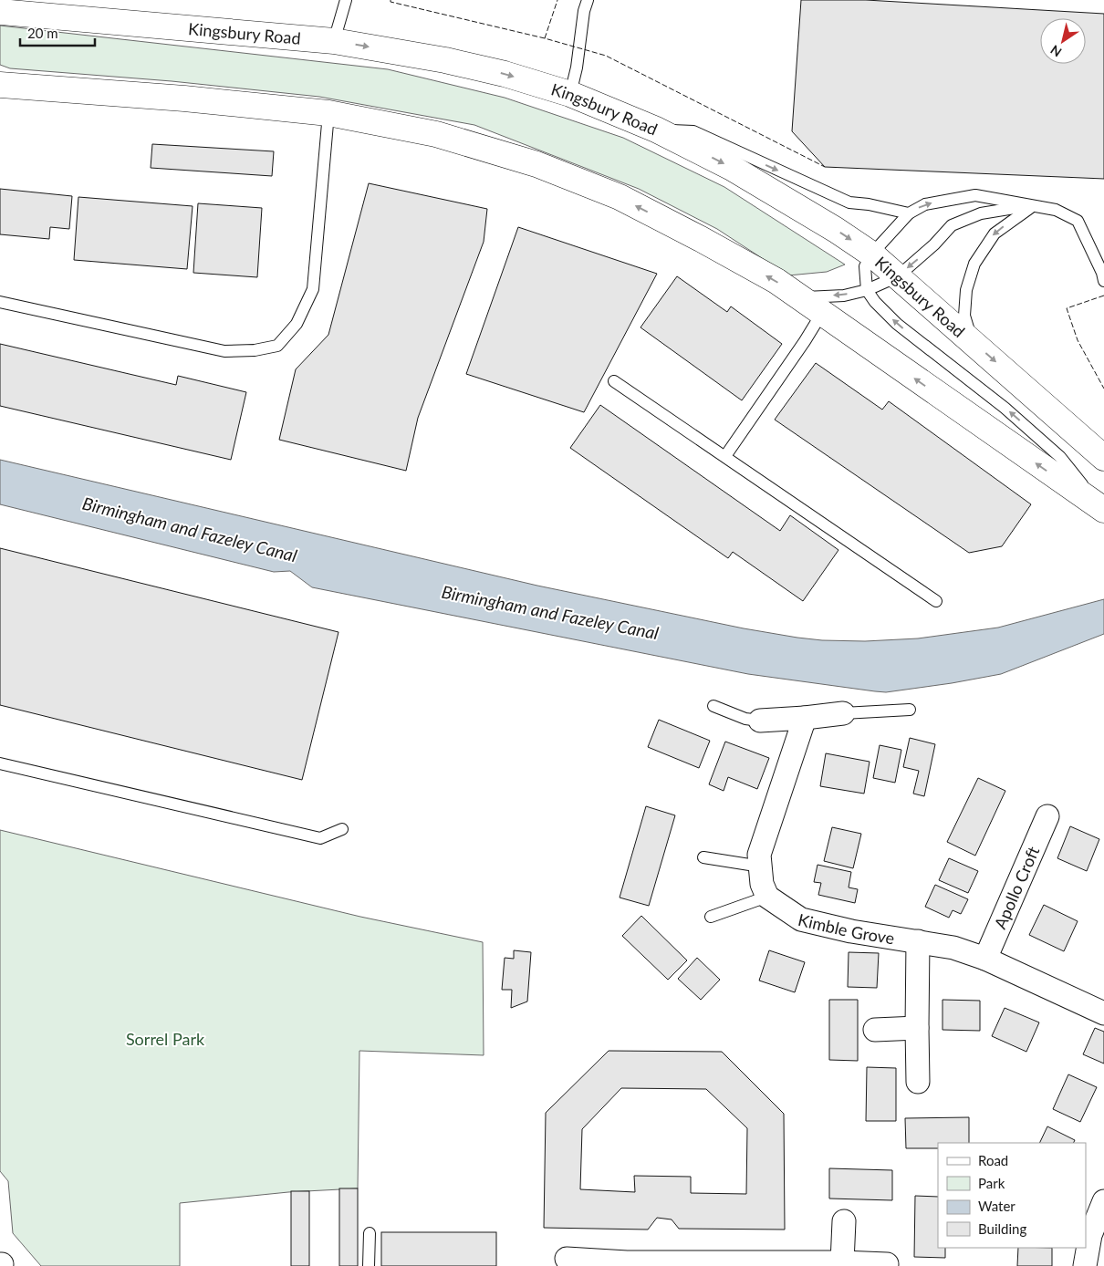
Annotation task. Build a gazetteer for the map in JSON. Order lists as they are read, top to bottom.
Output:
{
  "streets": {
    "highway": ["Kingsbury Road"],
    "street": ["Apollo Croft", "Kimble Grove"]
  },
  "crossings": [
    ["Apollo Croft", "Kimble Grove"]
  ],
  "water": ["Birmingham and Fazeley Canal"],
  "parks": ["Sorrel Park"],
  "legend": [
    "Road",
    "Park",
    "Water",
    "Building"
  ],
  "scale_bar": "20 m",
  "north": "bottom left"
}
